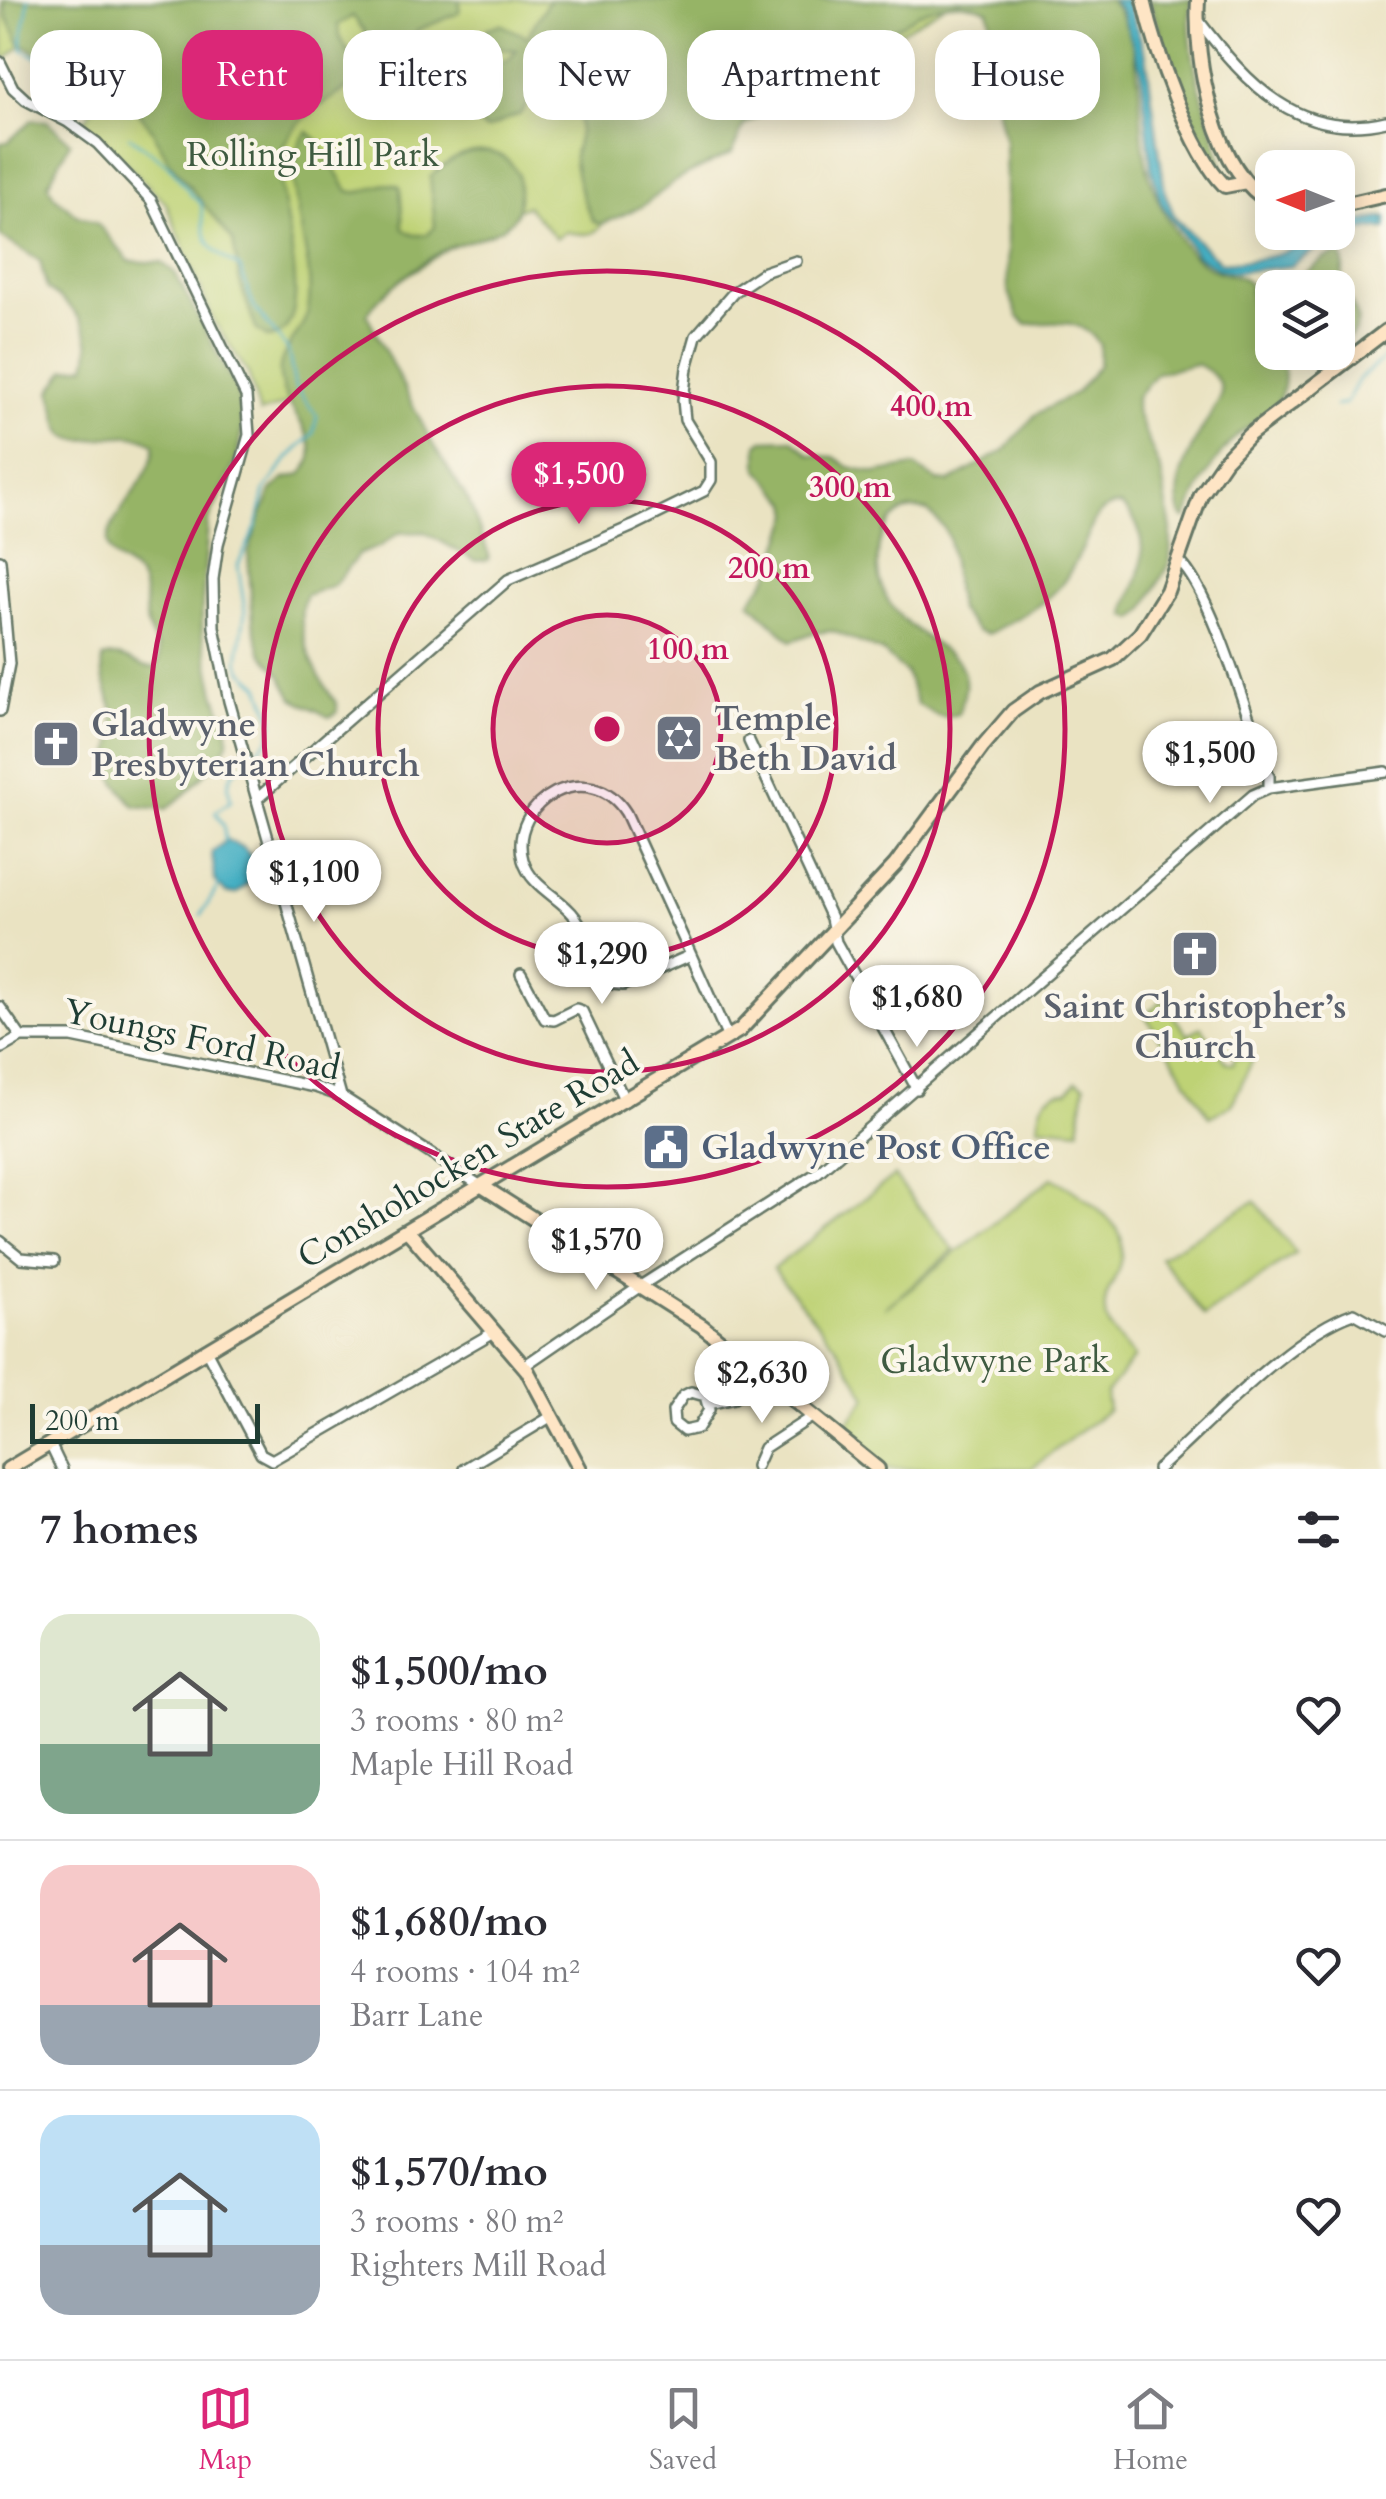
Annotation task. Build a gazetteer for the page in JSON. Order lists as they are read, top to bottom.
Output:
{
  "streets": {
    "main road": ["Youngs Ford Road", "Conshohocken State Road"]
  },
  "crossings": [
    ["Youngs Ford Road", "Conshohocken State Road"]
  ],
  "parks": ["Rolling Hill Park", "Gladwyne Park"],
  "places": {
    "synagogue": ["Temple Beth David"],
    "church": ["Gladwyne Presbyterian Church", "Saint Christopher’s Church"],
    "public building": ["Gladwyne Post Office"]
  },
  "scale_bar": "200 m",
  "north": "left",
  "page": {
    "chip": [
      "Buy",
      "Rent",
      "Filters",
      "New",
      "Apartment",
      "House"
    ],
    "price": [
      "$1,500",
      "$1,500",
      "$1,100",
      "$1,290",
      "$1,680",
      "$1,570",
      "$2,630"
    ],
    "scale": "200 m",
    "heading": "7 homes",
    "list": [
      {
        "name": "$1,500/mo",
        "note": "3 rooms · 80 m² · Maple Hill Road"
      },
      {
        "name": "$1,680/mo",
        "note": "4 rooms · 104 m² · Barr Lane"
      },
      {
        "name": "$1,570/mo",
        "note": "3 rooms · 80 m² · Righters Mill Road"
      }
    ],
    "tabs": ["Map", "Saved", "Home"]
  },
  "rings": [
    "400 m",
    "300 m",
    "200 m",
    "100 m"
  ]
}
